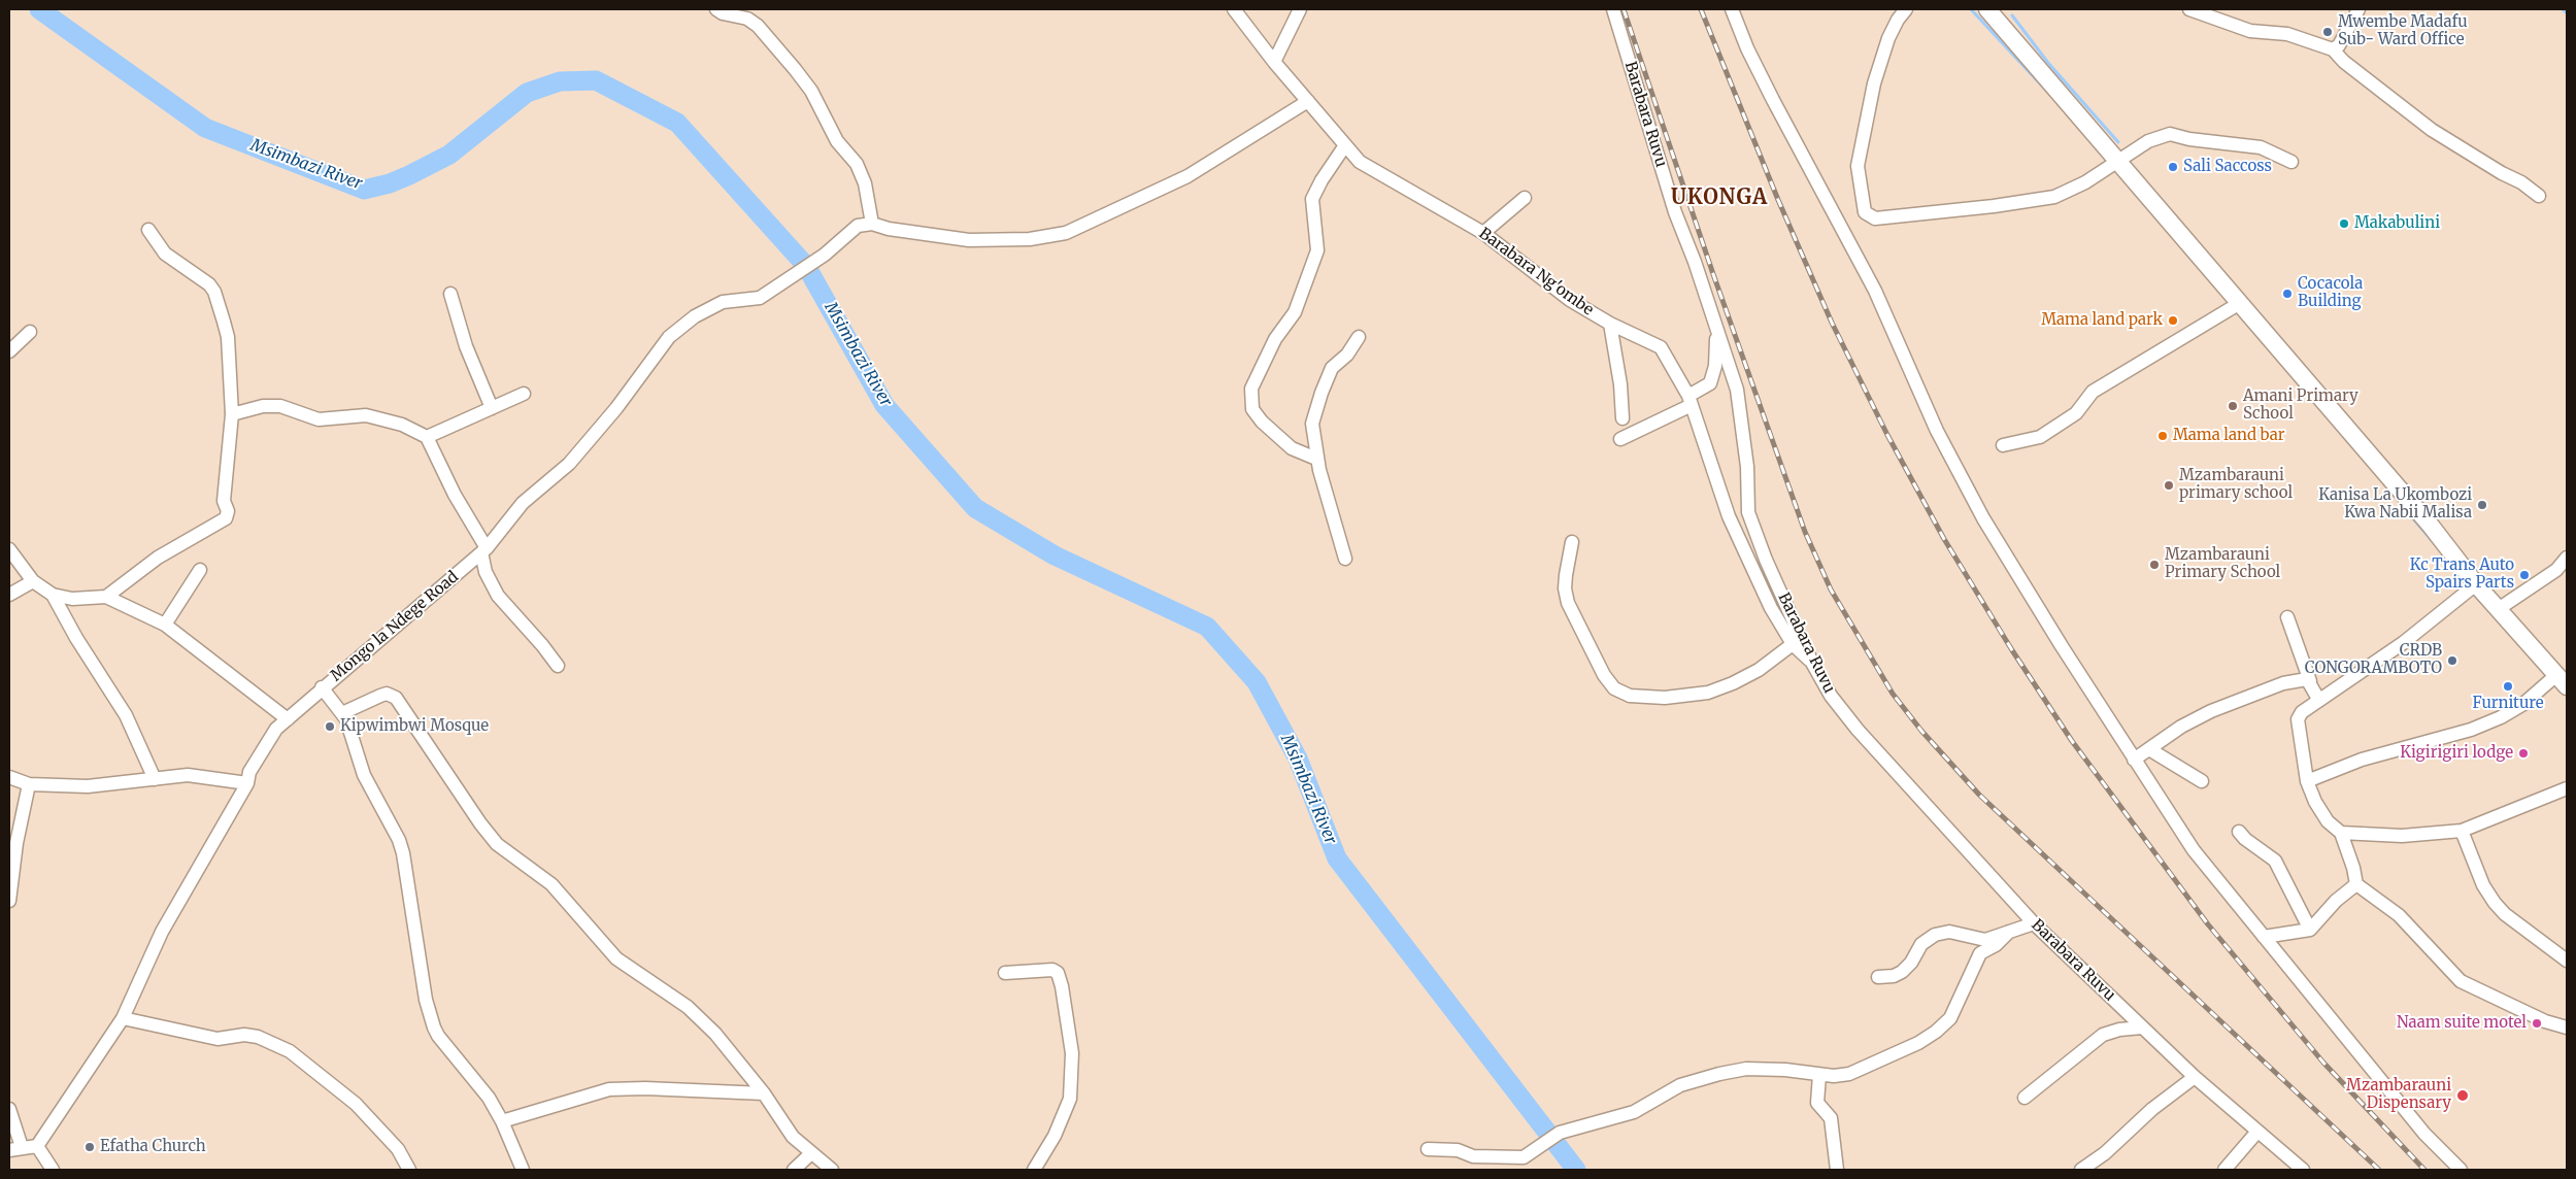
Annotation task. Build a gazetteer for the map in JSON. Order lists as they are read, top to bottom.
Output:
{
  "streets": {
    "street": ["Barabara Ruvu", "Barabara Ng'ombe", "Mongo la Ndege Road"]
  },
  "crossings": [
    ["Barabara Ruvu", "Barabara Ng'ombe"]
  ],
  "districts": ["UKONGA"],
  "water": ["Msimbazi River"],
  "places": [
    "Mwembe Madafu Sub- Ward Office",
    "Sali Saccoss",
    "Makabulini",
    "Cocacola Building",
    "Mama land park",
    "Amani Primary School",
    "Mama land bar",
    "Mzambarauni primary school",
    "Kanisa La Ukombozi Kwa Nabii Malisa",
    "Mzambarauni Primary School",
    "Kc Trans Auto Spairs Parts",
    "CRDB CONGORAMBOTO",
    "Furniture",
    "Kipwimbwi Mosque",
    "Kigirigiri lodge",
    "Naam suite motel",
    "Mzambarauni Dispensary",
    "Efatha Church"
  ]
}
